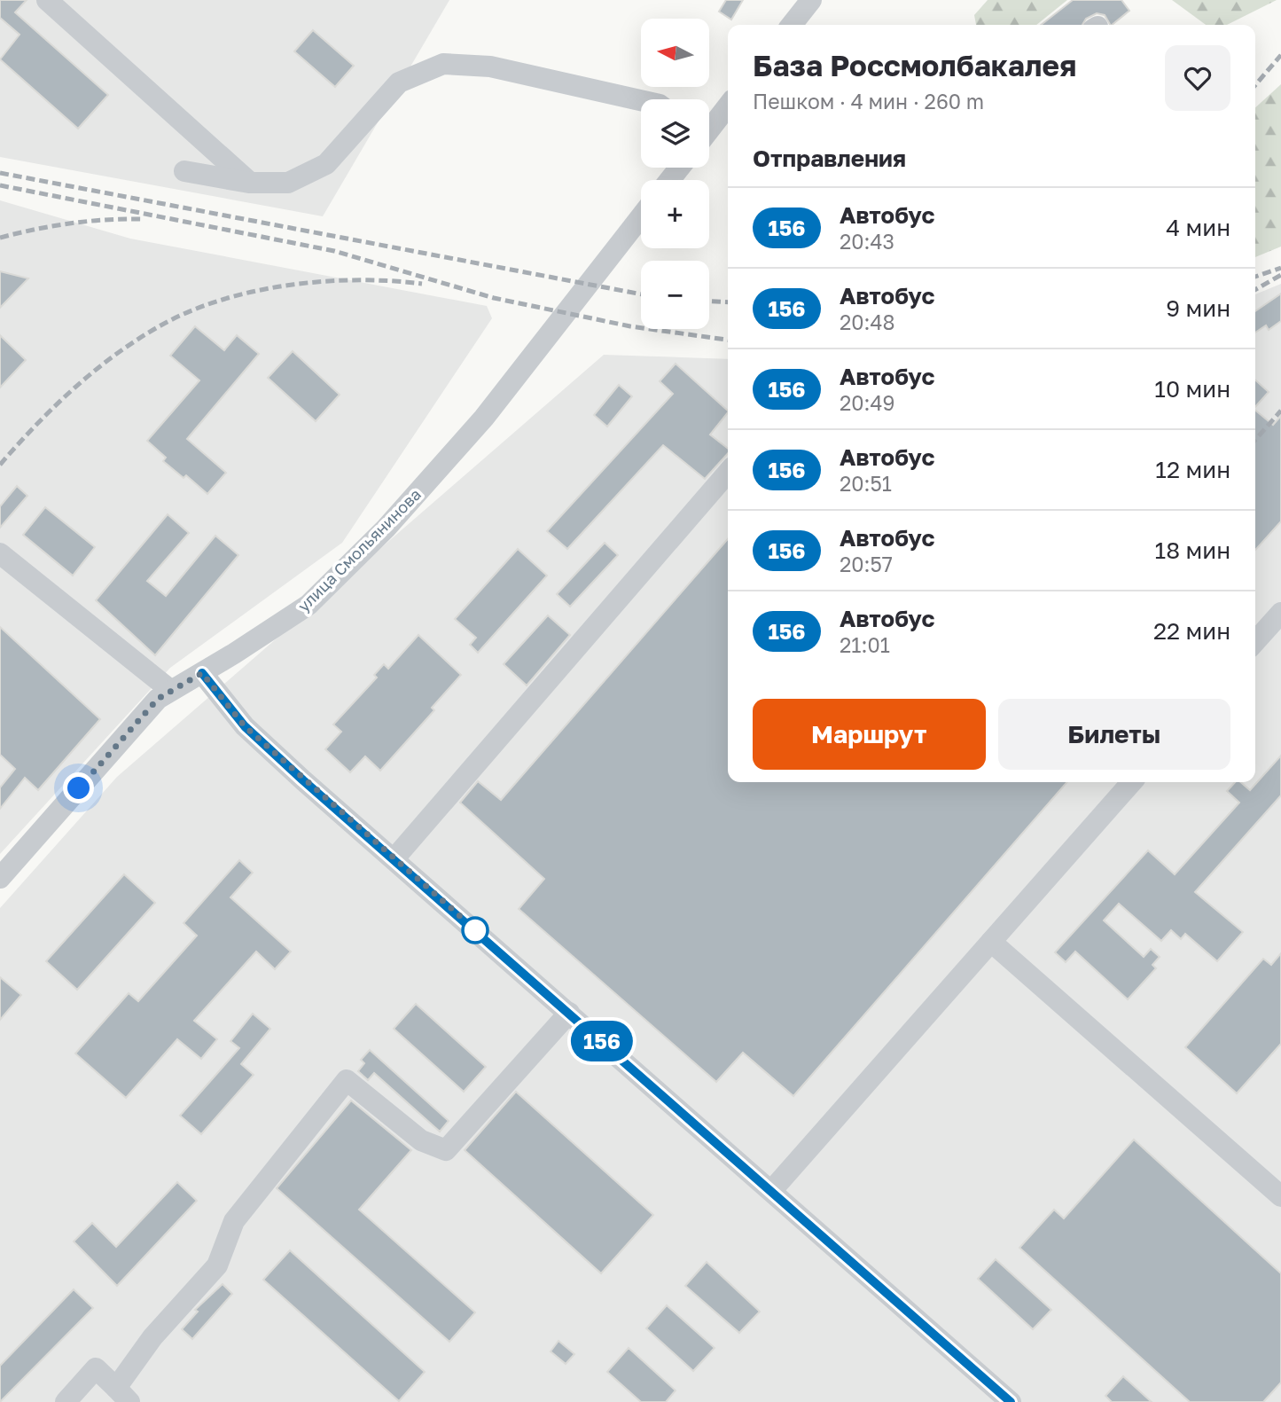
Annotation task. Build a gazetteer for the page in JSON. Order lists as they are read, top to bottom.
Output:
{
  "streets": {
    "street": ["улица Смольянинова"]
  },
  "lines": ["bus line 156"],
  "north": "left",
  "page": {
    "on_map": "156",
    "map_buttons": ["+", "−"],
    "heading": [
      ["База Россмолбакалея", "Пешком · 4 мин · 260 m"],
      "Отправления"
    ],
    "list": [
      {
        "mark": "156",
        "name": "Автобус",
        "note": "20:43",
        "value": "4 мин"
      },
      {
        "mark": "156",
        "name": "Автобус",
        "note": "20:48",
        "value": "9 мин"
      },
      {
        "mark": "156",
        "name": "Автобус",
        "note": "20:49",
        "value": "10 мин"
      },
      {
        "mark": "156",
        "name": "Автобус",
        "note": "20:51",
        "value": "12 мин"
      },
      {
        "mark": "156",
        "name": "Автобус",
        "note": "20:57",
        "value": "18 мин"
      },
      {
        "mark": "156",
        "name": "Автобус",
        "note": "21:01",
        "value": "22 мин"
      }
    ],
    "buttons": ["Маршрут", "Билеты"]
  }
}
